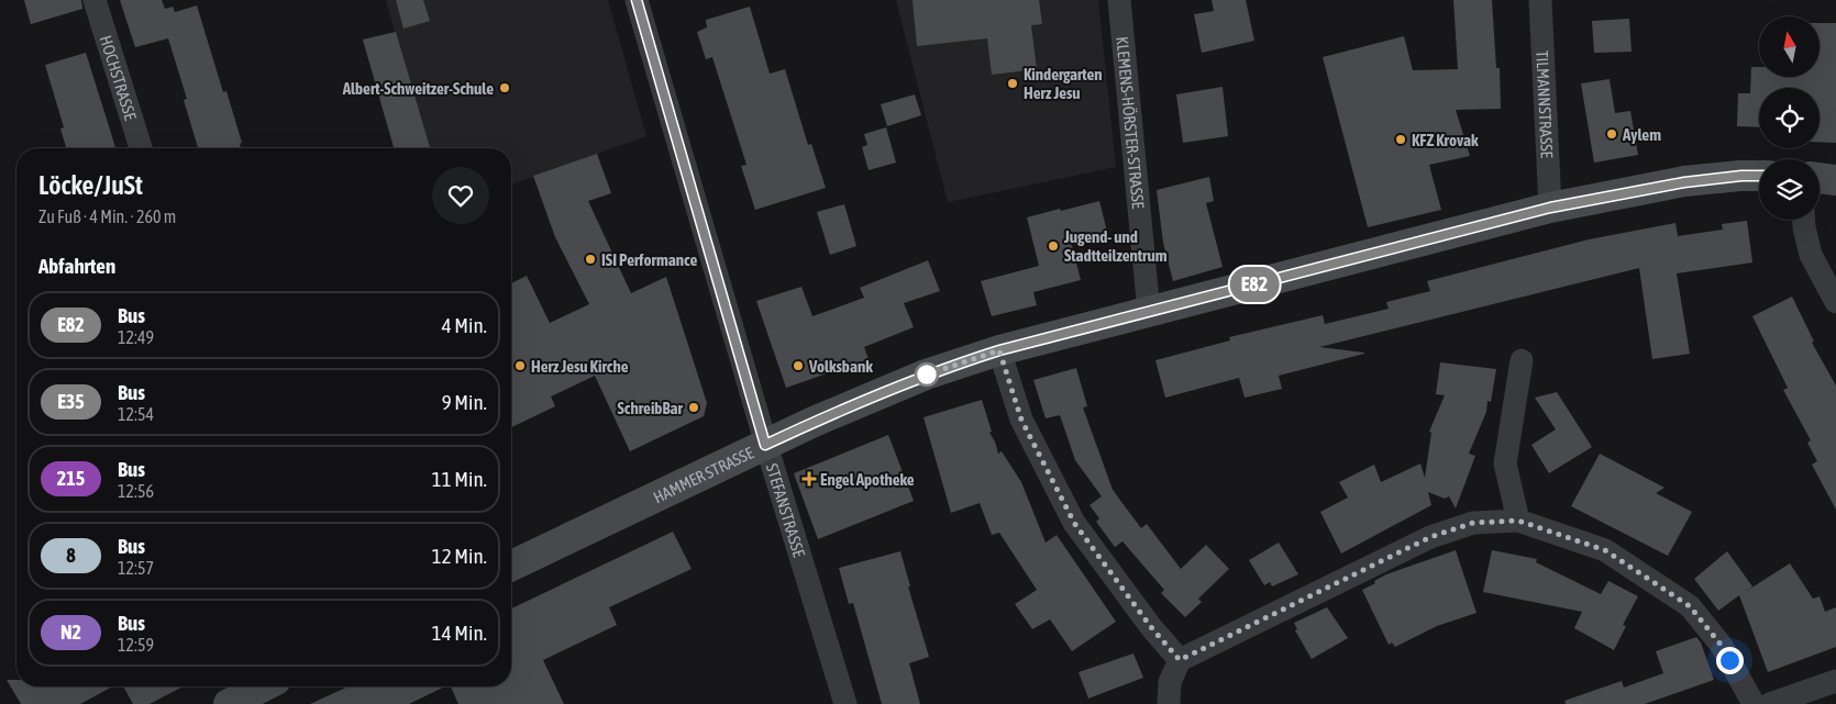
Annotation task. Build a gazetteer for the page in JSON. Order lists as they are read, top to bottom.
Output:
{
  "streets": {
    "main road": ["HAMMER STRASSE"],
    "street": [
      "HOCHSTRASSE",
      "TILMANNSTRASSE",
      "KLEMENS-HÖRSTER-STRASSE",
      "STEFANSTRASSE"
    ]
  },
  "crossings": [
    ["TILMANNSTRASSE", "HAMMER STRASSE"],
    ["KLEMENS-HÖRSTER-STRASSE", "HAMMER STRASSE"],
    ["HAMMER STRASSE", "STEFANSTRASSE"]
  ],
  "places": {
    "other": [
      "Kindergarten Herz Jesu",
      "Albert-Schweitzer-Schule",
      "Aylem",
      "KFZ Krovak",
      "Jugend- und Stadtteilzentrum",
      "ISI Performance",
      "Herz Jesu Kirche",
      "Volksbank",
      "SchreibBar"
    ],
    "health": ["Engel Apotheke"]
  },
  "lines": ["bus line E82"],
  "north": "top",
  "page": {
    "on_map": "E82",
    "heading": [
      ["Löcke/JuSt", "Zu Fuß · 4 Min. · 260 m"],
      "Abfahrten"
    ],
    "list": [
      {
        "mark": "E82",
        "name": "Bus",
        "note": "12:49",
        "value": "4 Min."
      },
      {
        "mark": "E35",
        "name": "Bus",
        "note": "12:54",
        "value": "9 Min."
      },
      {
        "mark": "215",
        "name": "Bus",
        "note": "12:56",
        "value": "11 Min."
      },
      {
        "mark": "8",
        "name": "Bus",
        "note": "12:57",
        "value": "12 Min."
      },
      {
        "mark": "N2",
        "name": "Bus",
        "note": "12:59",
        "value": "14 Min."
      }
    ]
  }
}
